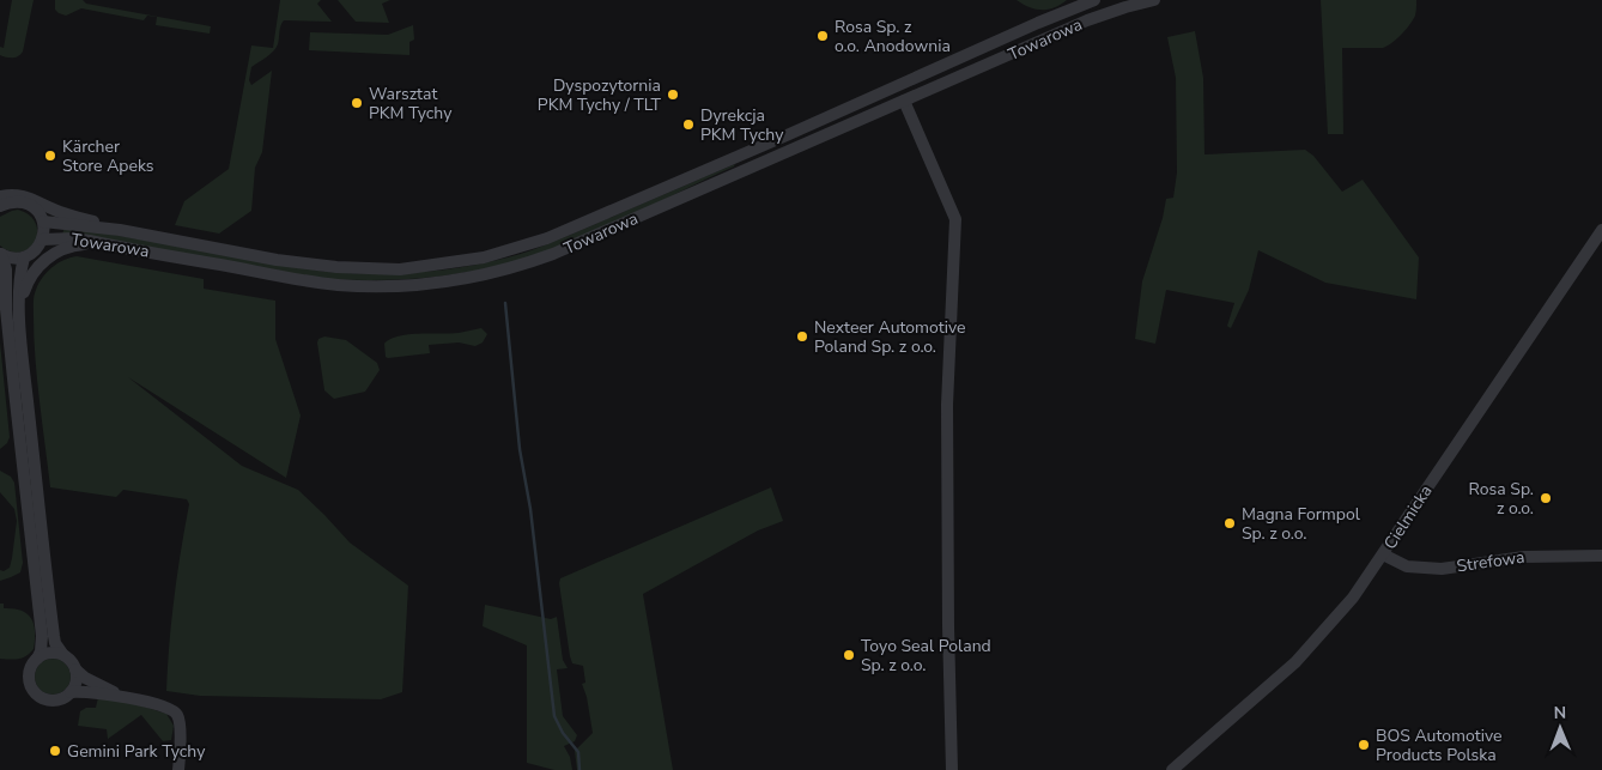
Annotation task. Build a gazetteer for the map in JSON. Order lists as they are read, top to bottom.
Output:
{
  "streets": {
    "street": ["Towarowa", "Cielmicka", "Strefowa"]
  },
  "crossings": [
    ["Cielmicka", "Strefowa"]
  ],
  "places": [
    "Rosa Sp. z o.o. Anodownia",
    "Dyspozytornia PKM Tychy / TLT",
    "Warsztat PKM Tychy",
    "Dyrekcja PKM Tychy",
    "Kärcher Store Apeks",
    "Nexteer Automotive Poland Sp. z o.o.",
    "Rosa Sp. z o.o.",
    "Magna Formpol Sp. z o.o.",
    "Toyo Seal Poland Sp. z o.o.",
    "BOS Automotive Products Polska",
    "Gemini Park Tychy"
  ],
  "north": "top"
}
